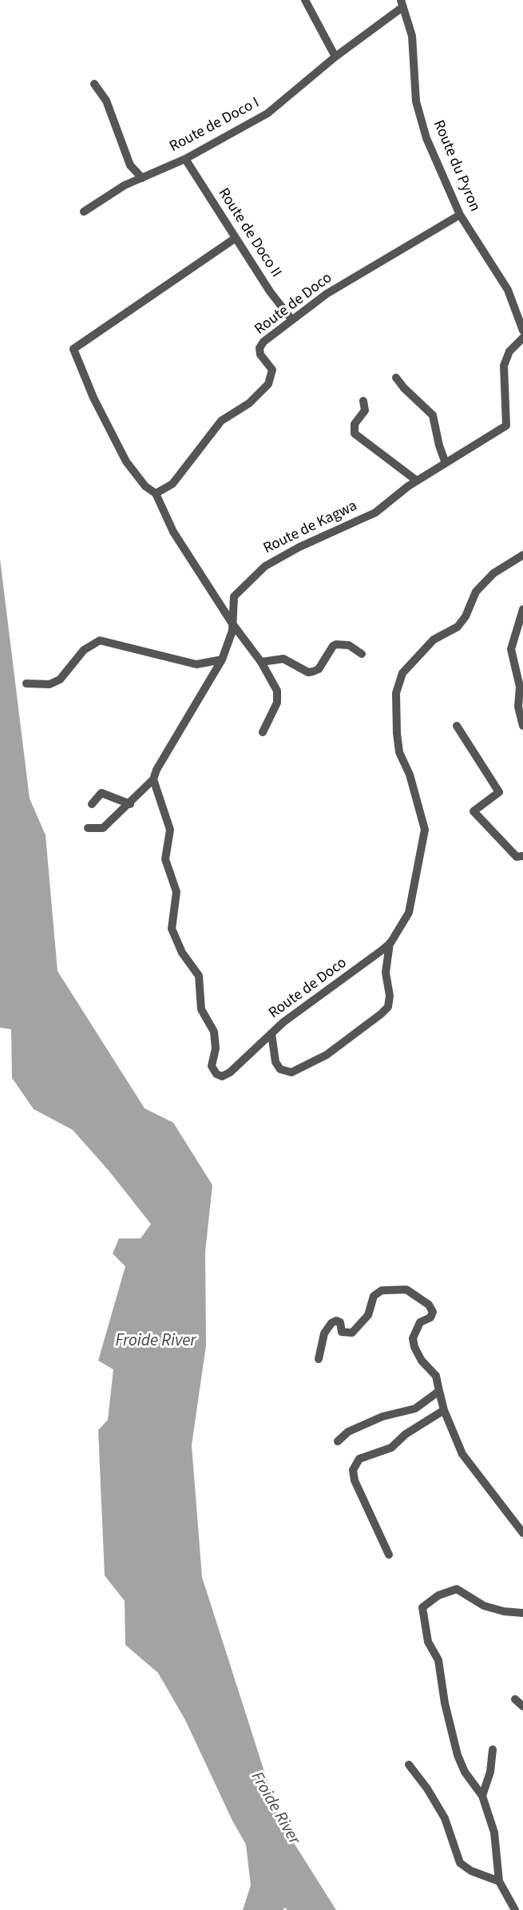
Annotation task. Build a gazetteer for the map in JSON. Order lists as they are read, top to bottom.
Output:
{
  "streets": {
    "street": [
      "Route de Doco I",
      "Route du Pyron",
      "Route de Doco II",
      "Route de Doco",
      "Route de Kagwa"
    ]
  },
  "crossings": [
    ["Route de Doco I", "Route du Pyron"],
    ["Route de Doco I", "Route de Doco II"],
    ["Route du Pyron", "Route de Doco"],
    ["Route de Doco II", "Route de Doco"]
  ],
  "water": ["Froide River"]
}
